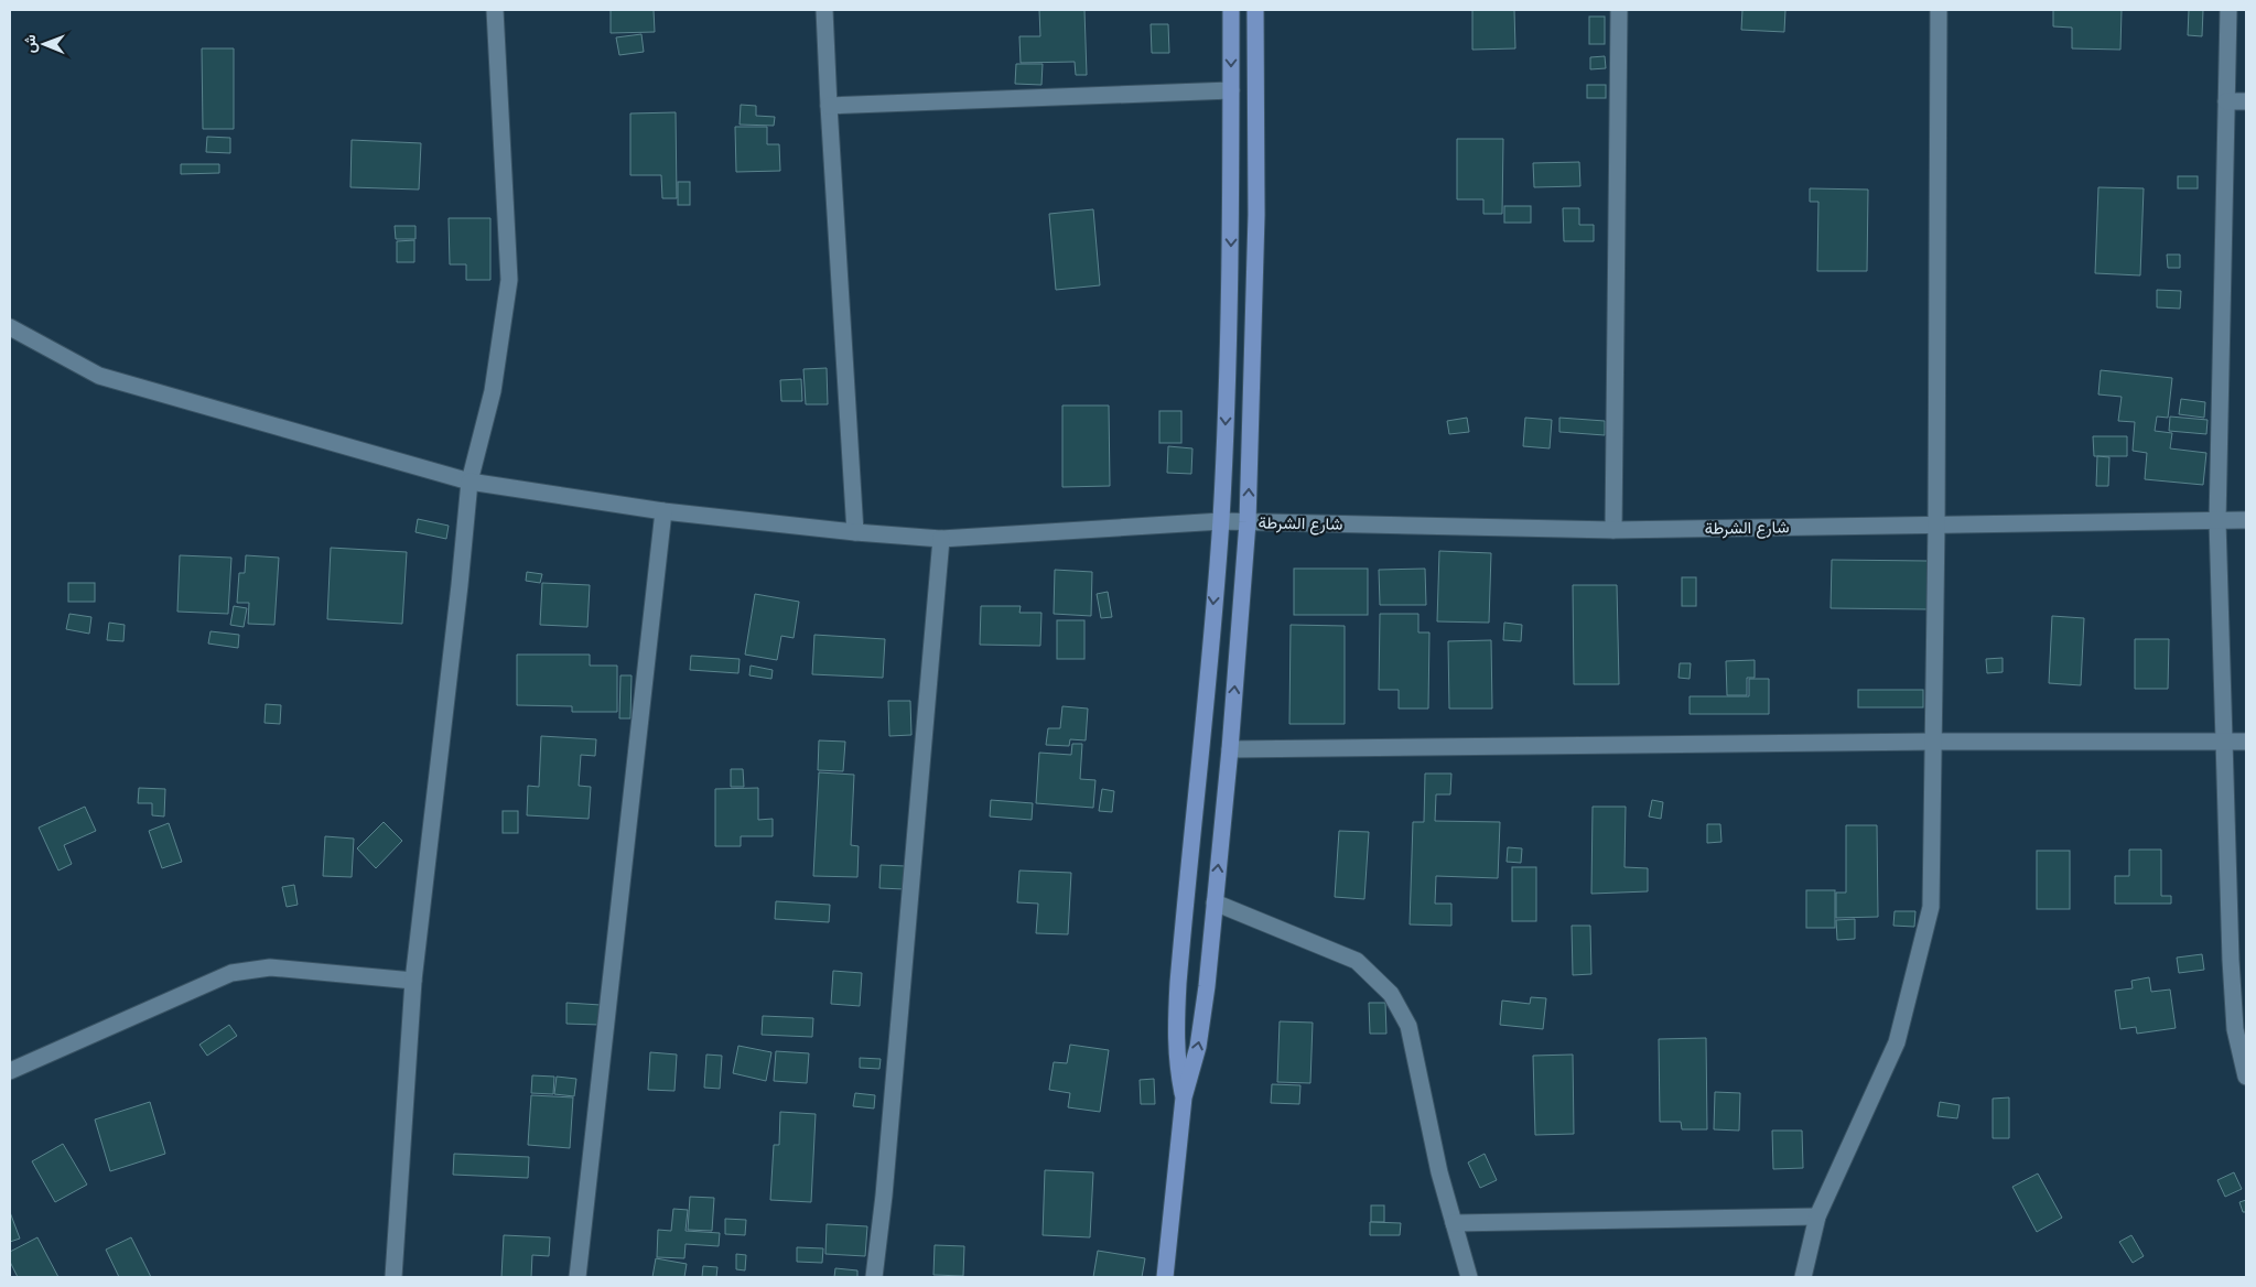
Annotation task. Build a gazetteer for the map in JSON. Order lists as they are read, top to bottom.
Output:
{
  "streets": {
    "street": ["شارع الشرطة"]
  },
  "north": "left"
}
